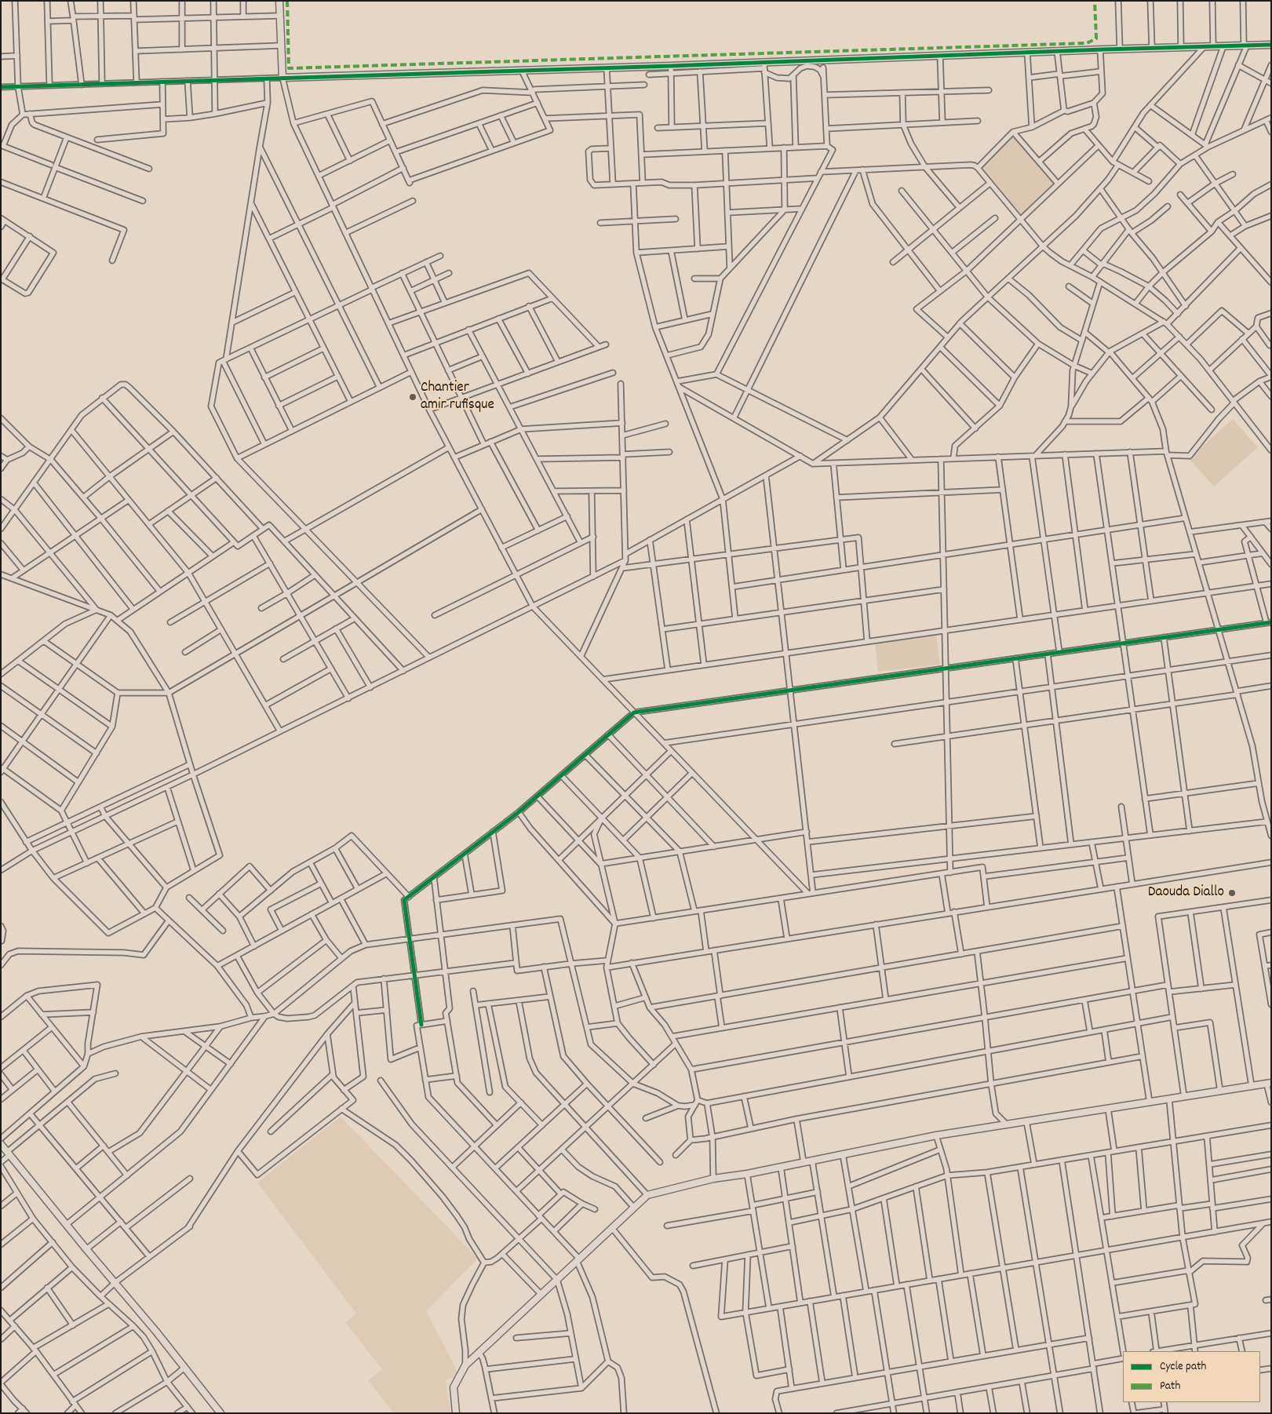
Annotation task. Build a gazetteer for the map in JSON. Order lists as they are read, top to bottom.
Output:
{
  "places": ["Chantier amir rufisque", "Daouda Diallo"],
  "legend": ["Cycle path", "Path"]
}
